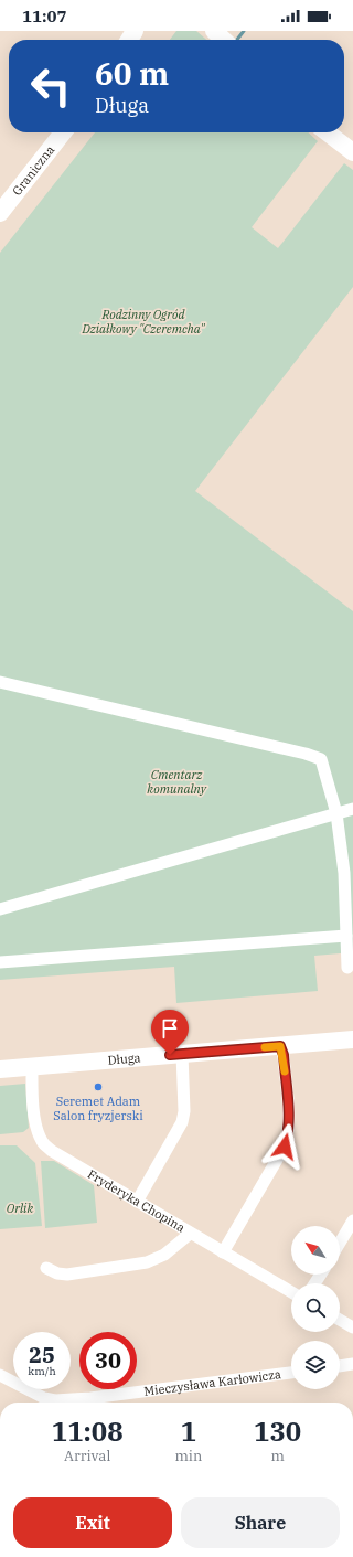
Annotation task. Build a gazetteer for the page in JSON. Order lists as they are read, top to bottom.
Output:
{
  "streets": {
    "street": [
      "Graniczna",
      "Długa",
      "Fryderyka Chopina",
      "Mieczysława Karłowicza"
    ]
  },
  "crossings": [
    ["Długa", "Fryderyka Chopina"]
  ],
  "parks": ["Rodzinny Ogród Działkowy \"Czeremcha\"", "Cmentarz komunalny", "Orlik"],
  "places": ["Seremet Adam Salon fryzjerski"],
  "north": "top left",
  "page": {
    "status": "11:07",
    "turn": ["60 m", "Długa"],
    "speed": "25 km/h",
    "limit": "30",
    "eta": [
      "11:08",
      "Arrival",
      "1",
      "min",
      "130",
      "m"
    ],
    "buttons": ["Exit", "Share"]
  }
}
